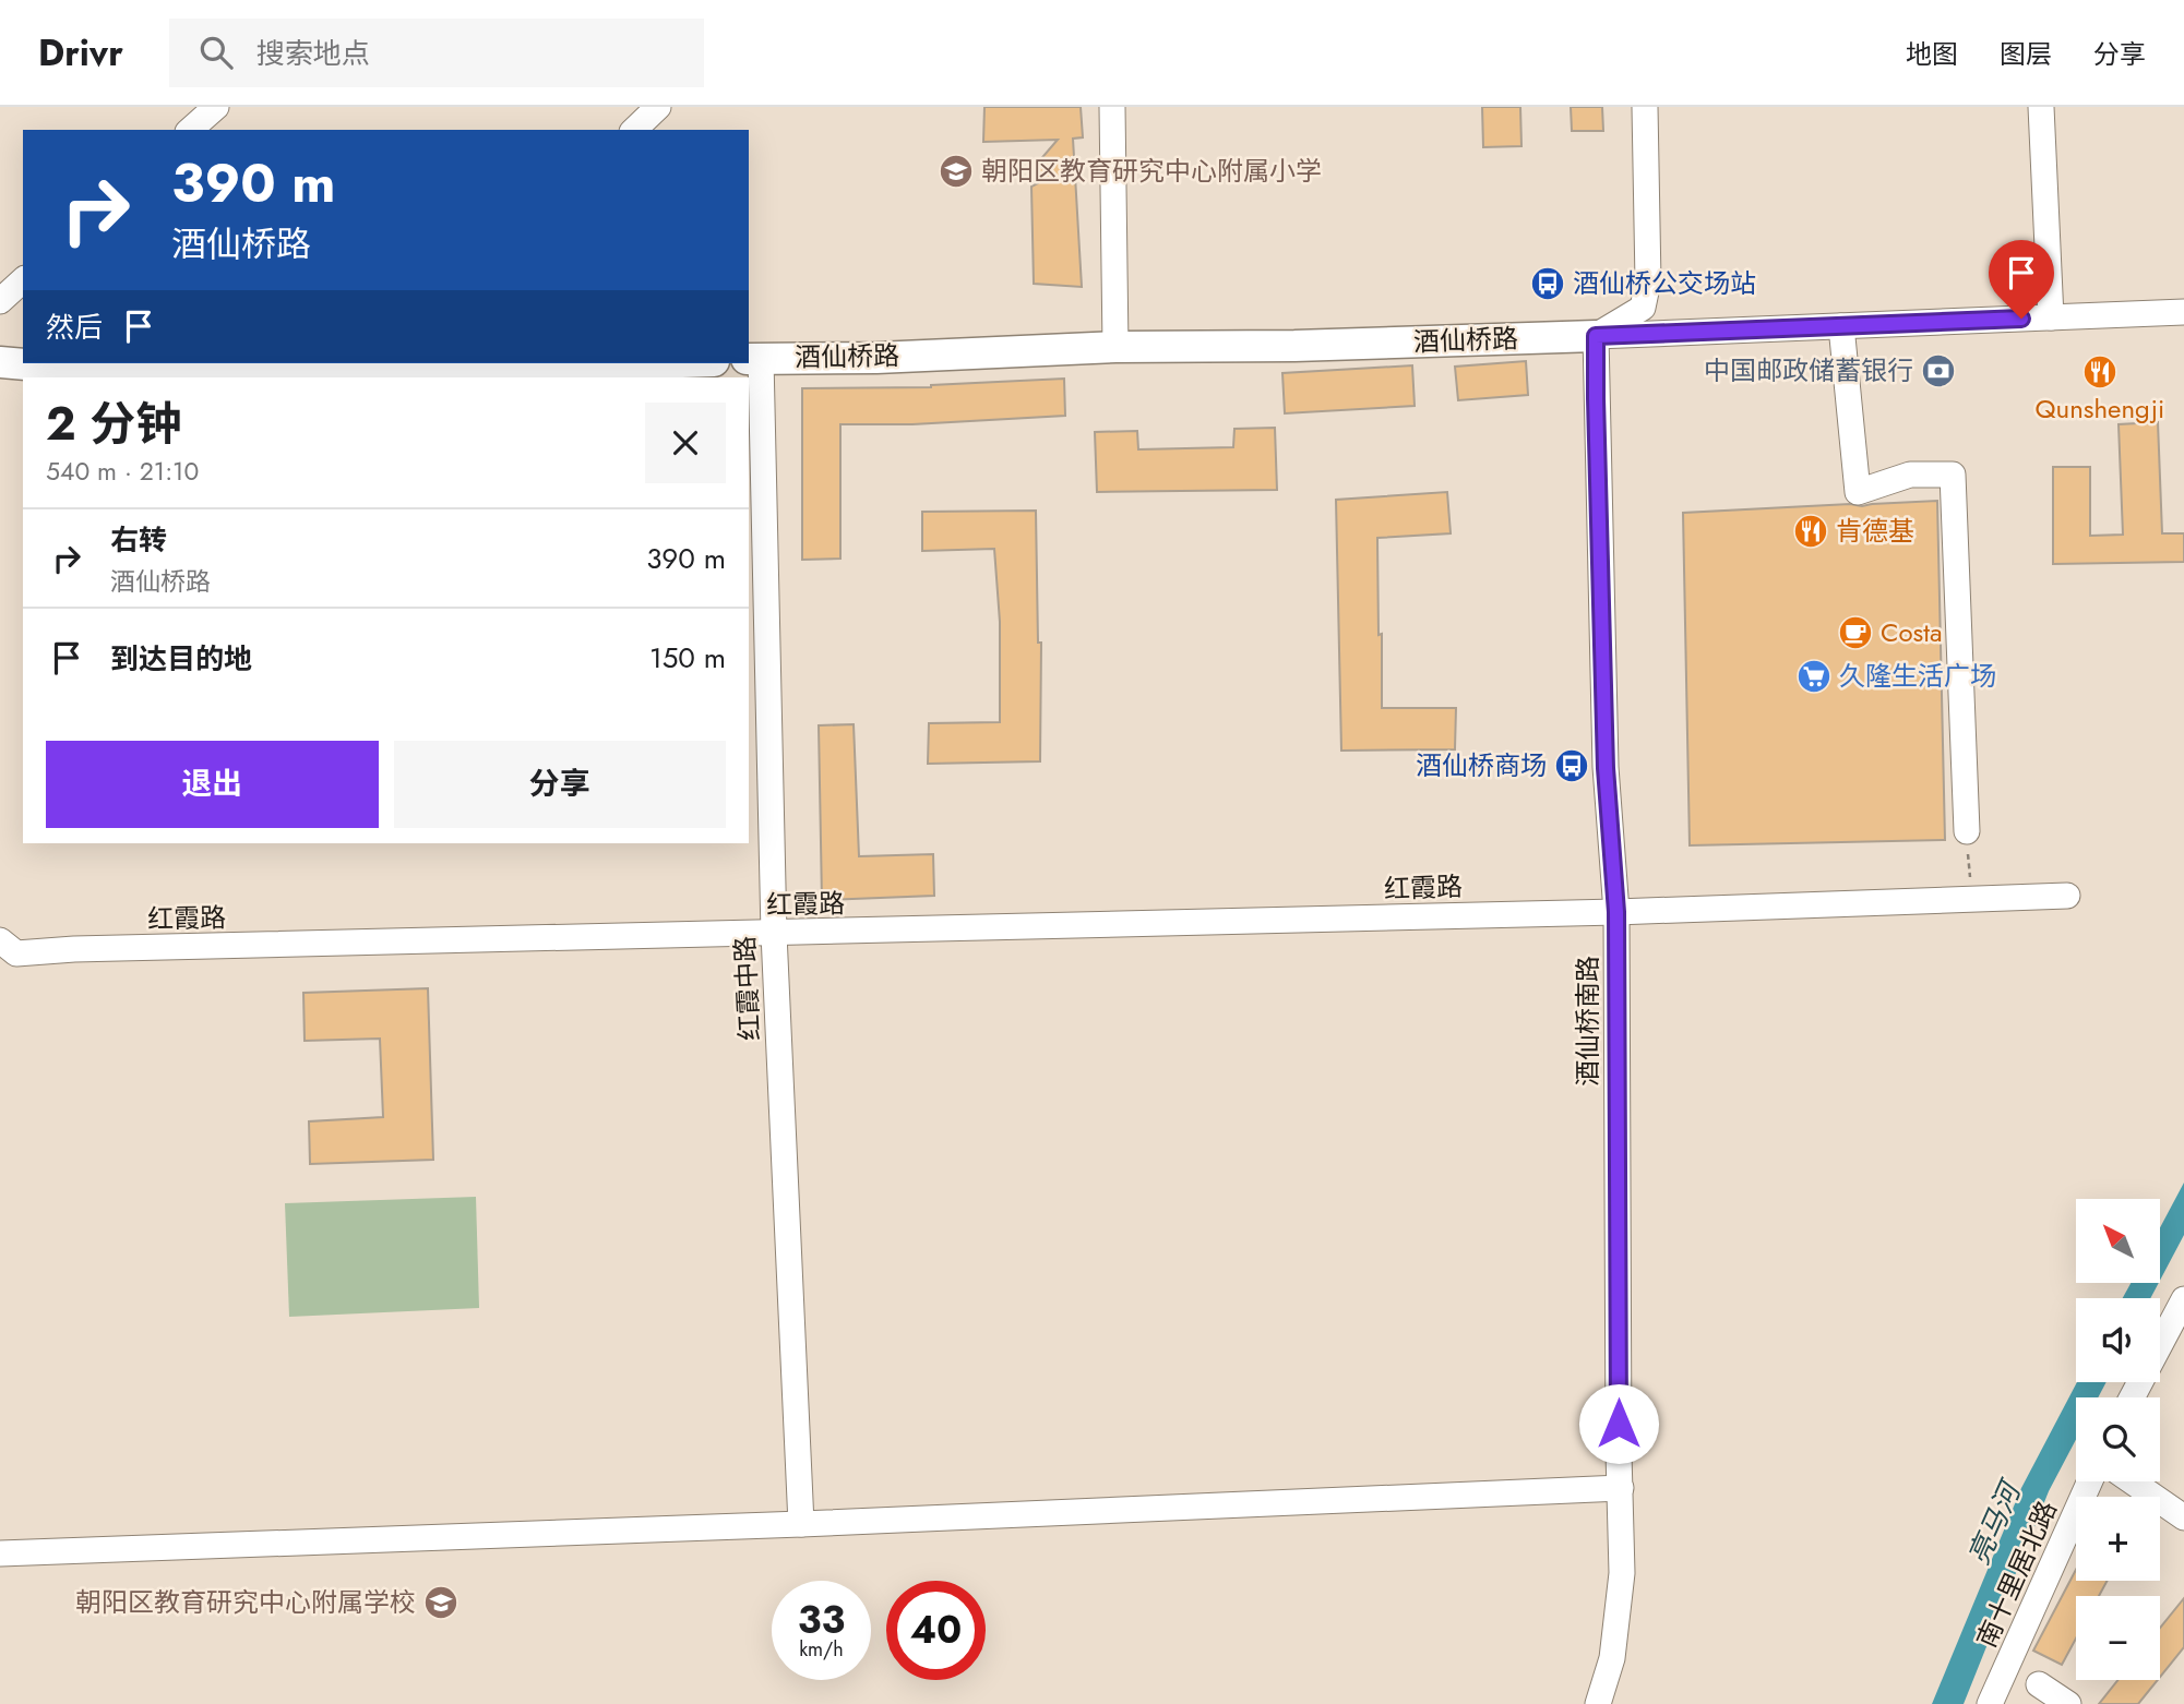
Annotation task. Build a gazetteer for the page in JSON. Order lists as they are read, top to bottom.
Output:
{
  "streets": {
    "main road": ["酒仙桥路"],
    "street": [
      "红霞路",
      "红霞中路",
      "酒仙桥南路",
      "南十里居北路"
    ]
  },
  "crossings": [
    ["酒仙桥路", "红霞中路"],
    ["酒仙桥路", "酒仙桥南路"],
    ["红霞路", "红霞中路"],
    ["红霞路", "酒仙桥南路"]
  ],
  "water": ["亮马河"],
  "places": {
    "school or university": ["朝阳区教育研究中心附属小学", "朝阳区教育研究中心附属学校"],
    "bus stop": ["酒仙桥公交场站", "酒仙桥商场"],
    "bank": ["中国邮政储蓄银行"],
    "restaurant": ["Qunshengji", "肯德基"],
    "cafe": ["Costa"],
    "supermarket": ["久隆生活广场"]
  },
  "north": "top left",
  "page": {
    "header": "Drivr",
    "search": "搜索地点",
    "nav": ["地图", "图层", "分享"],
    "turn": ["390 m", "酒仙桥路"],
    "then": "然后",
    "heading": ["2 分钟", "540 m · 21:10"],
    "list": [
      {
        "name": "右转",
        "note": "酒仙桥路",
        "value": "390 m"
      },
      {
        "name": "到达目的地",
        "value": "150 m"
      }
    ],
    "buttons": ["退出", "分享"],
    "map_buttons": ["+", "−"],
    "speed": "33 km/h",
    "limit": "40"
  }
}
